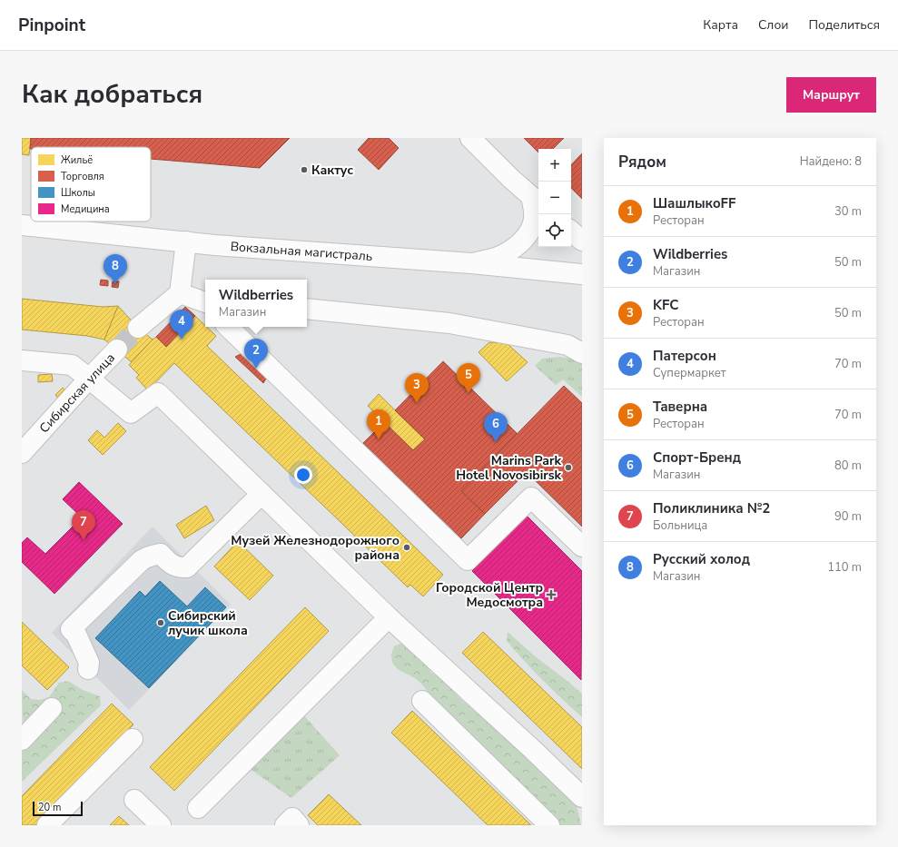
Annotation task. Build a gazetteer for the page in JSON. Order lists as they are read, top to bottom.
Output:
{
  "streets": {
    "main road": ["Вокзальная магистраль", "Сибирская улица"]
  },
  "places": {
    "other": [
      "Кактус",
      "Marins Park Hotel Novosibirsk",
      "Музей Железнодорожного района",
      "Сибирский лучик школа"
    ],
    "health": ["Городской Центр Медосмотра"]
  },
  "legend": [
    "Жильё",
    "Торговля",
    "Школы",
    "Медицина"
  ],
  "scale_bar": "20 m",
  "page": {
    "header": "Pinpoint",
    "nav": ["Карта", "Слои", "Поделиться"],
    "title": "Как добраться",
    "buttons": "Маршрут",
    "heading": ["Рядом", "Найдено: 8"],
    "map_buttons": ["+", "−"],
    "list": [
      {
        "mark": "1",
        "name": "ШашлыкoFF",
        "note": "Ресторан",
        "value": "30 m"
      },
      {
        "mark": "2",
        "name": "Wildberries",
        "note": "Магазин",
        "value": "50 m"
      },
      {
        "mark": "3",
        "name": "KFC",
        "note": "Ресторан",
        "value": "50 m"
      },
      {
        "mark": "4",
        "name": "Патерсон",
        "note": "Супермаркет",
        "value": "70 m"
      },
      {
        "mark": "5",
        "name": "Таверна",
        "note": "Ресторан",
        "value": "70 m"
      },
      {
        "mark": "6",
        "name": "Спорт-Бренд",
        "note": "Магазин",
        "value": "80 m"
      },
      {
        "mark": "7",
        "name": "Поликлиника №2",
        "note": "Больница",
        "value": "90 m"
      },
      {
        "mark": "8",
        "name": "Русский холод",
        "note": "Магазин",
        "value": "110 m"
      }
    ],
    "pins": [
      "8",
      "4",
      "2",
      "5",
      "3",
      "1",
      "6",
      "7"
    ],
    "popup": ["Wildberries", "Магазин"],
    "scale": "20 m"
  }
}
